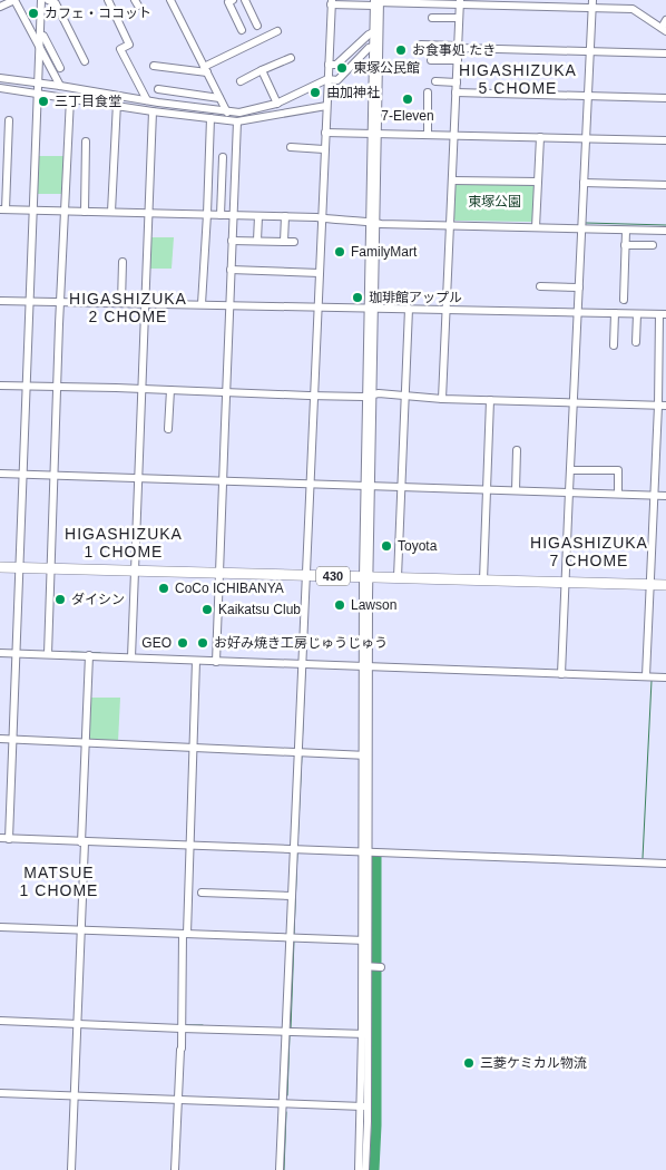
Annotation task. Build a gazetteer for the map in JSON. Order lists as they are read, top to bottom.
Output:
{
  "streets": {
    "highway": ["430"]
  },
  "districts": [
    "HIGASHIZUKA 5 CHOME",
    "HIGASHIZUKA 2 CHOME",
    "HIGASHIZUKA 1 CHOME",
    "HIGASHIZUKA 7 CHOME",
    "MATSUE 1 CHOME"
  ],
  "parks": ["東塚公園"],
  "places": [
    "カフェ・ココット",
    "お食事処 たき",
    "東塚公民館",
    "由加神社",
    "7-Eleven",
    "三丁目食堂",
    "FamilyMart",
    "珈琲館アップル",
    "Toyota",
    "CoCo ICHIBANYA",
    "ダイシン",
    "Lawson",
    "Kaikatsu Club",
    "GEO",
    "お好み焼き工房じゅうじゅう",
    "三菱ケミカル物流"
  ]
}
